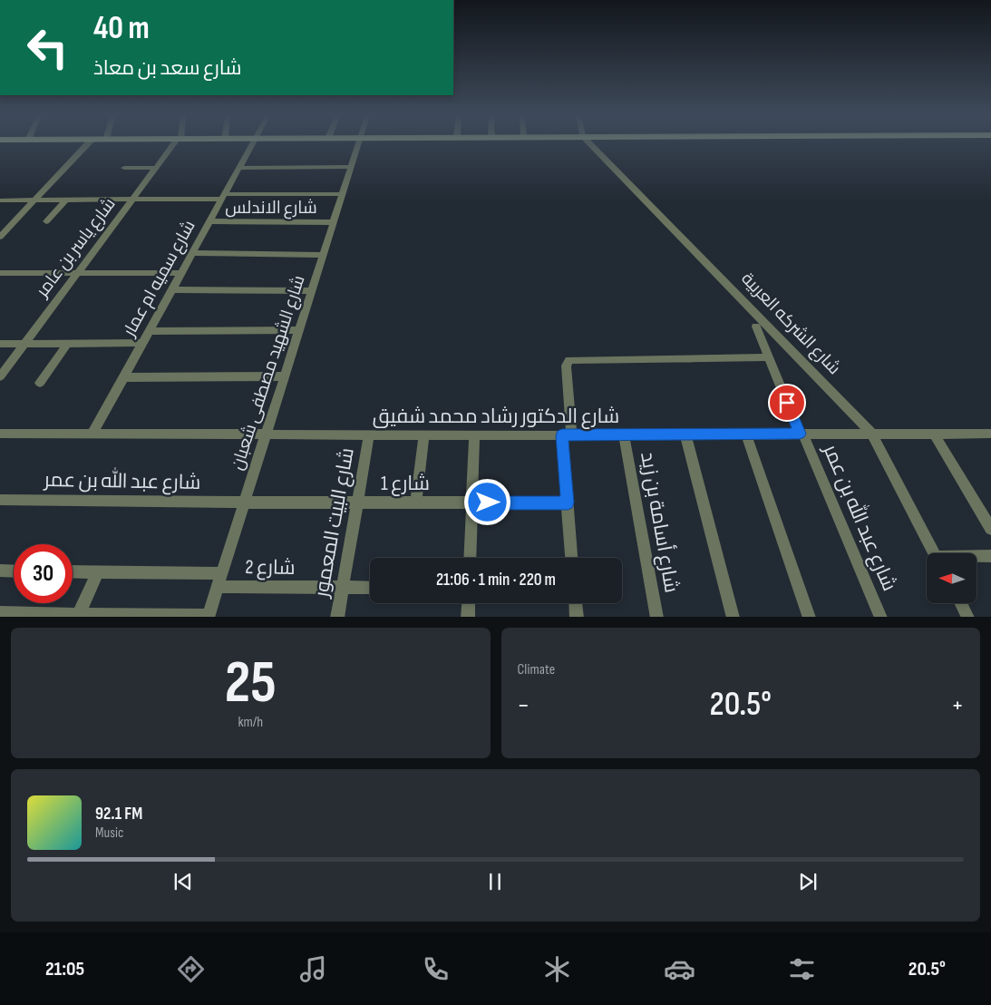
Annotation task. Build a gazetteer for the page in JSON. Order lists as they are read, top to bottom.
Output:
{
  "streets": {
    "street": [
      "شارع الاندلس",
      "شارع ياسر بن عامر",
      "شارع سميه ام عمار",
      "شارع الشركه العربية",
      "شارع الشهيد مصطفى شعبان",
      "شارع الدكتور رشاد محمد شفيق",
      "شارع عبد الله بن عمر",
      "شارع 1",
      "شارع البيت المعمور",
      "شارع أسامة بن زيد",
      "شارع 2"
    ]
  },
  "crossings": [
    ["شارع الاندلس", "شارع سميه ام عمار"],
    ["شارع الاندلس", "شارع الشهيد مصطفى شعبان"],
    ["شارع سميه ام عمار", "شارع الدكتور رشاد محمد شفيق"],
    ["شارع الشركه العربية", "شارع الدكتور رشاد محمد شفيق"],
    ["شارع الشهيد مصطفى شعبان", "شارع الدكتور رشاد محمد شفيق"],
    ["شارع الشهيد مصطفى شعبان", "شارع عبد الله بن عمر"],
    ["شارع الشهيد مصطفى شعبان", "شارع 1"],
    ["شارع الشهيد مصطفى شعبان", "شارع 2"],
    ["شارع الدكتور رشاد محمد شفيق", "شارع عبد الله بن عمر"],
    ["شارع الدكتور رشاد محمد شفيق", "شارع البيت المعمور"],
    ["شارع الدكتور رشاد محمد شفيق", "شارع أسامة بن زيد"],
    ["شارع عبد الله بن عمر", "شارع 1"],
    ["شارع 1", "شارع البيت المعمور"],
    ["شارع البيت المعمور", "شارع 2"]
  ],
  "north": "left",
  "page": {
    "turn": ["40 m", "شارع سعد بن معاذ"],
    "limit": "30",
    "trip": "21:06 · 1 min · 220 m",
    "tile": [
      ["25", "km/h"],
      "Climate"
    ],
    "heat": ["−", "20.5°", "+"],
    "song": ["92.1 FM", "Music"],
    "tabs": ["21:05", "20.5°"]
  }
}
